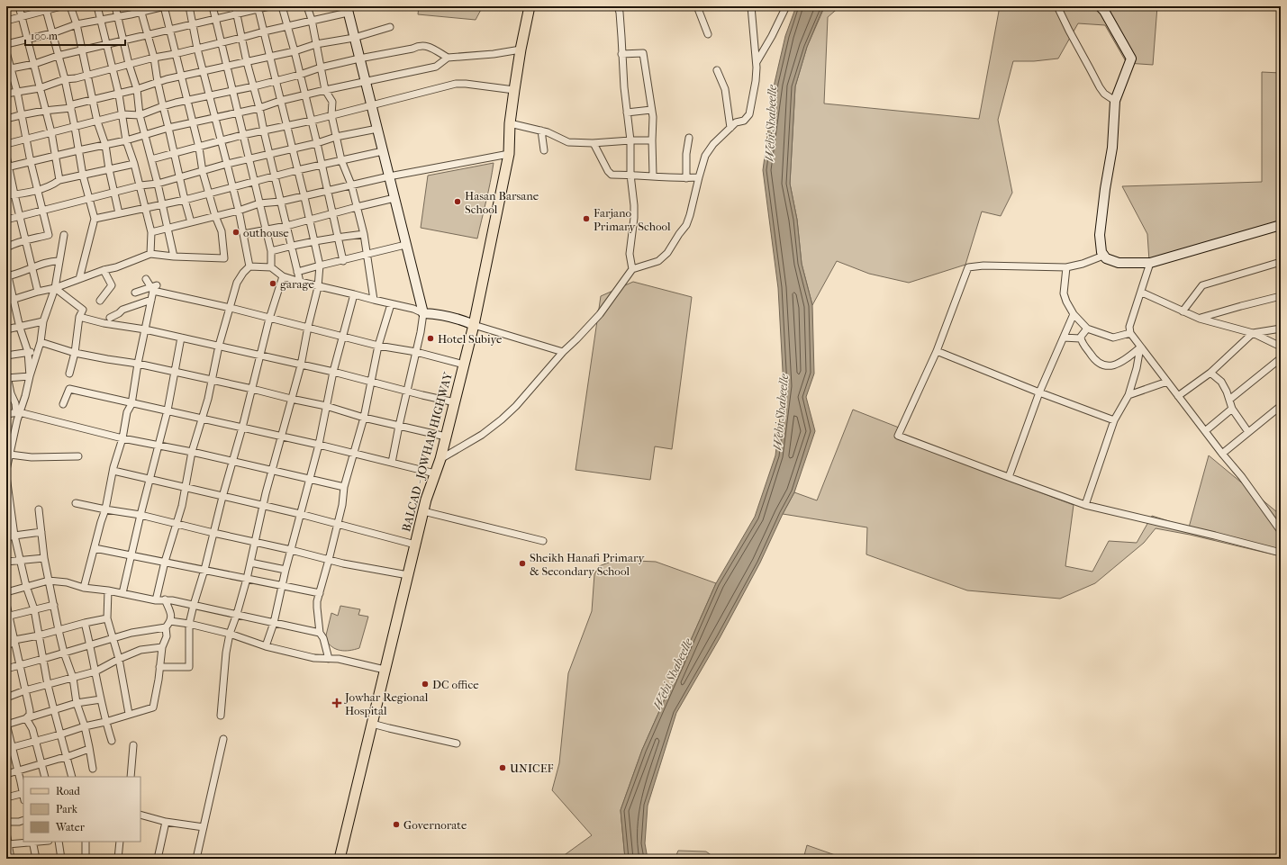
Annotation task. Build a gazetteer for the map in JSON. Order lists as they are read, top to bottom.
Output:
{
  "streets": {
    "main road": ["BALCAD - JOWHAR HIGHWAY"]
  },
  "water": ["Webi Shabeelle"],
  "places": {
    "other": [
      "Hasan Barsane School",
      "Farjano Primary School",
      "outhouse",
      "garage",
      "Hotel Subiye",
      "Sheikh Hanafi Primary & Secondary School",
      "DC office",
      "UNICEF",
      "Governorate"
    ],
    "health": ["Jowhar Regional Hospital"]
  },
  "legend": ["Road", "Park", "Water"],
  "scale_bar": "100 m"
}
